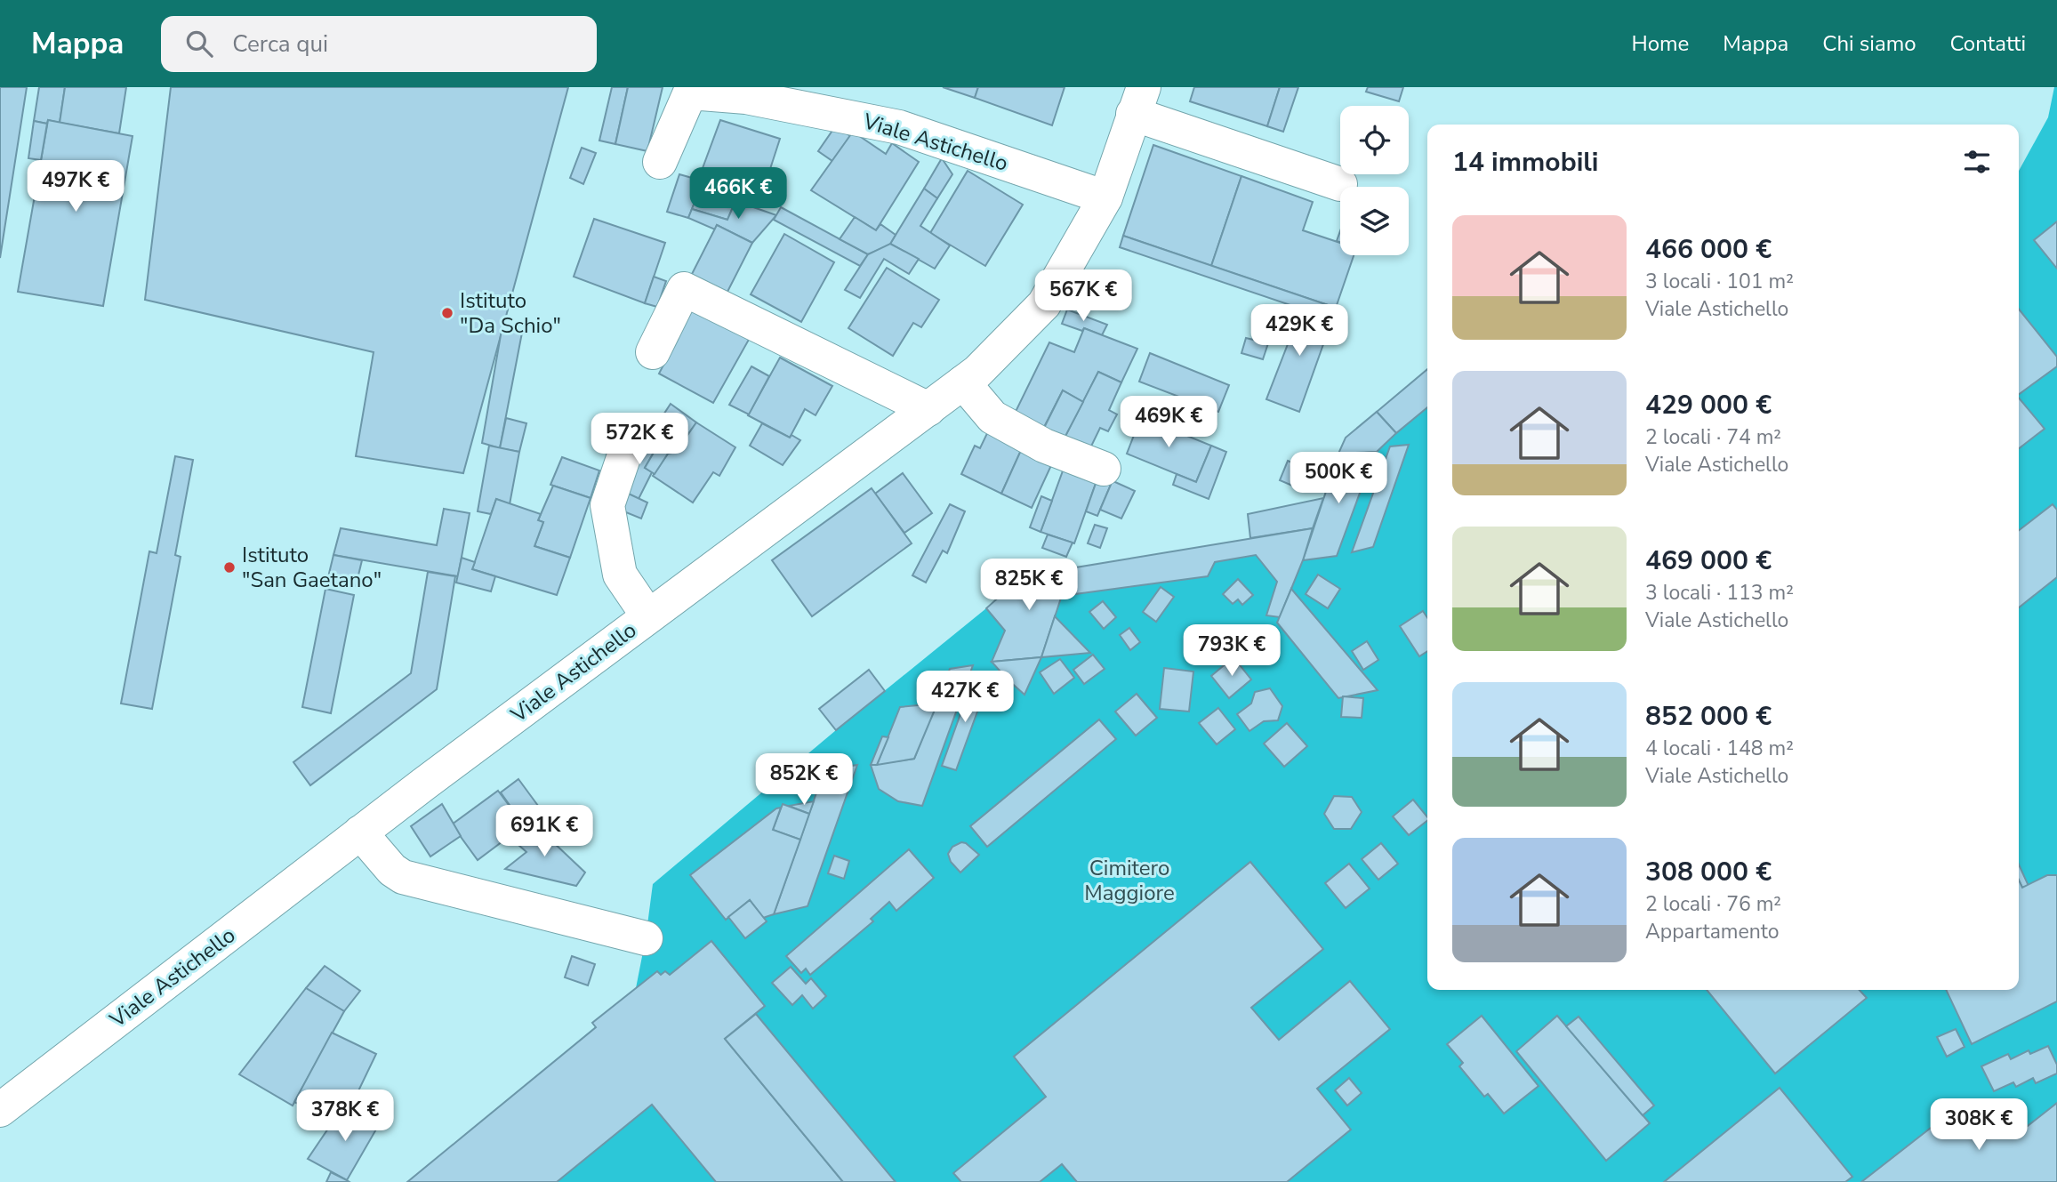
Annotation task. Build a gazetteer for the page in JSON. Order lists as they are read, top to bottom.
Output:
{
  "streets": {
    "street": ["Viale Astichello"]
  },
  "parks": ["Cimitero Maggiore"],
  "places": ["Istituto \"Da Schio\"", "Istituto \"San Gaetano\""],
  "page": {
    "header": "Mappa",
    "search": "Cerca qui",
    "nav": [
      "Home",
      "Mappa",
      "Chi siamo",
      "Contatti"
    ],
    "heading": "14 immobili",
    "price": [
      "497K €",
      "466K €",
      "567K €",
      "429K €",
      "469K €",
      "572K €",
      "500K €",
      "825K €",
      "793K €",
      "427K €",
      "852K €",
      "691K €",
      "378K €",
      "308K €"
    ],
    "list": [
      {
        "name": "466 000 €",
        "note": "3 locali · 101 m² · Viale Astichello"
      },
      {
        "name": "429 000 €",
        "note": "2 locali · 74 m² · Viale Astichello"
      },
      {
        "name": "469 000 €",
        "note": "3 locali · 113 m² · Viale Astichello"
      },
      {
        "name": "852 000 €",
        "note": "4 locali · 148 m² · Viale Astichello"
      },
      {
        "name": "308 000 €",
        "note": "2 locali · 76 m² · Appartamento"
      }
    ]
  }
}
